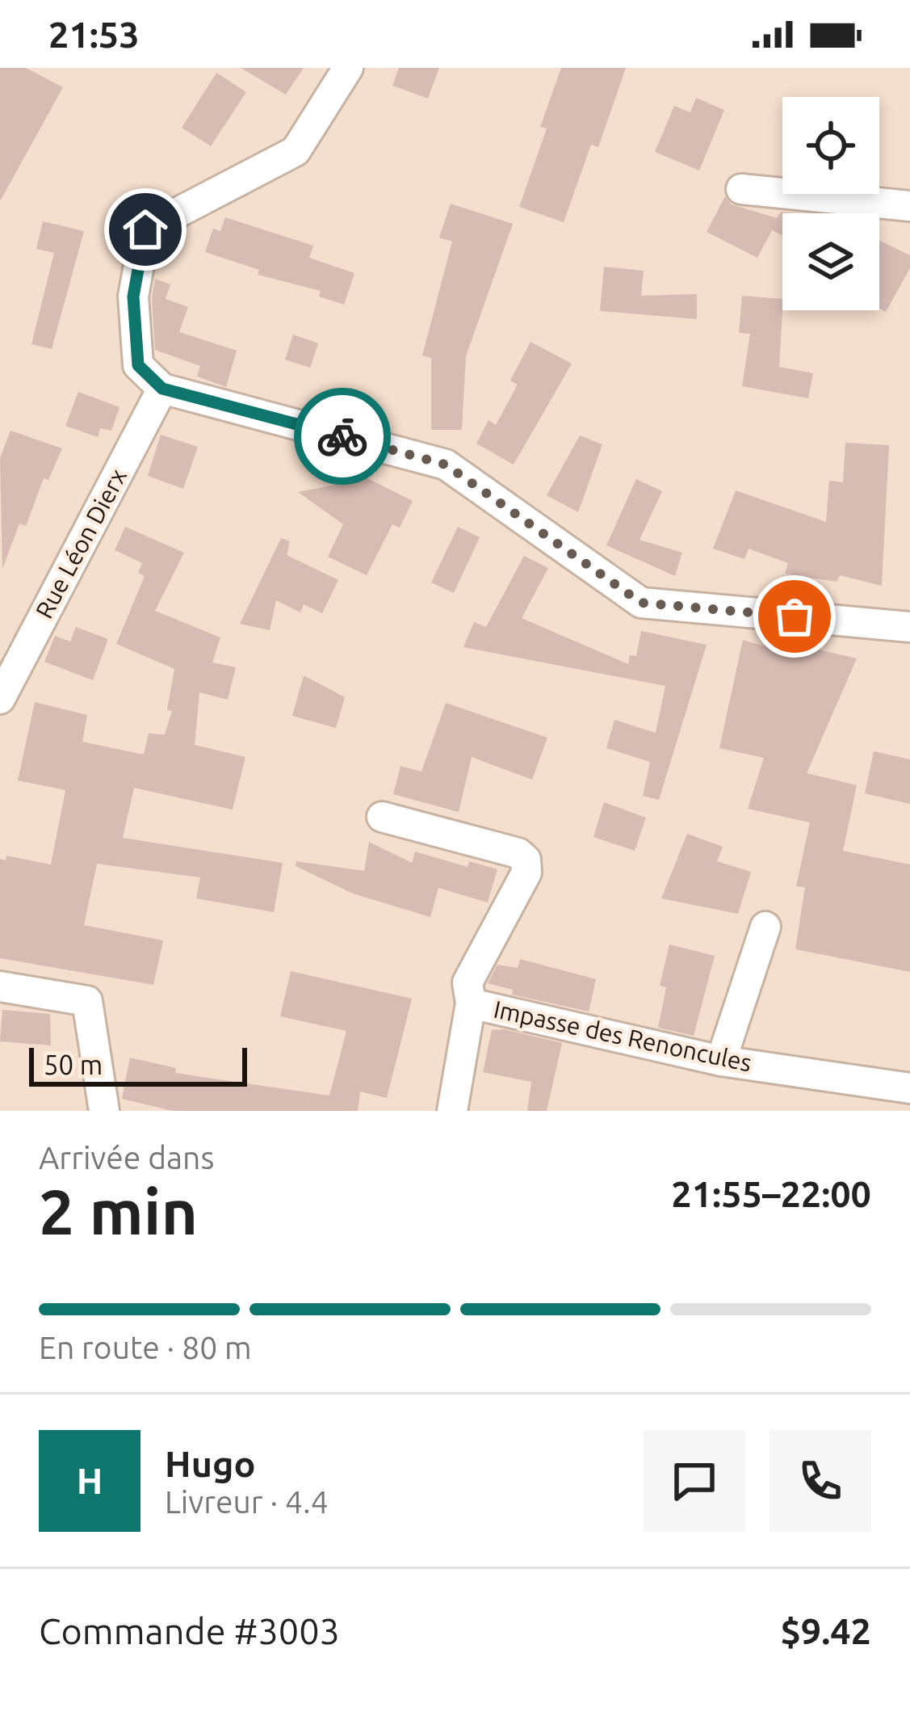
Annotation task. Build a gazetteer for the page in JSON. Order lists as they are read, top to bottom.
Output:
{
  "streets": {
    "street": ["Rue Léon Dierx", "Impasse des Renoncules"]
  },
  "scale_bar": "50 m",
  "page": {
    "status": "21:53",
    "scale": "50 m",
    "heading": ["2 min", "Arrivée dans", "21:55–22:00"],
    "panel": [
      "Hugo",
      "Livreur · 4.4",
      "Commande #3003",
      "$9.42"
    ],
    "bar": "En route · 80 m",
    "round": "H"
  }
}
